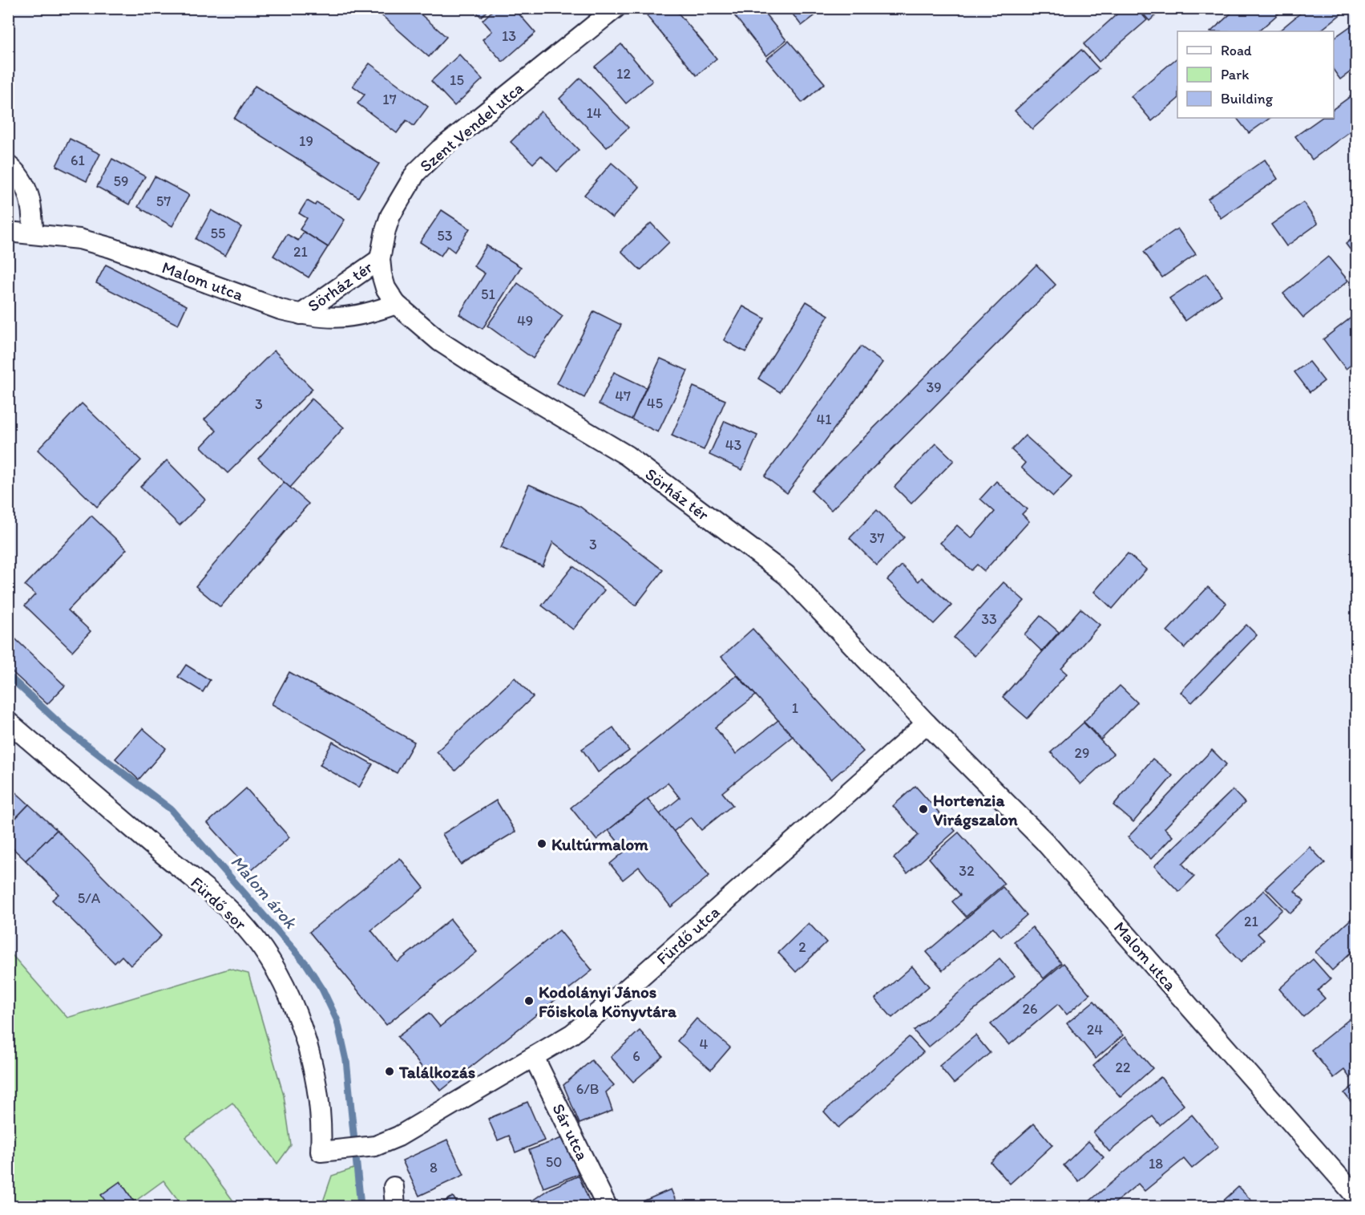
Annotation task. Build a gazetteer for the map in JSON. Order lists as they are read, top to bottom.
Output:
{
  "streets": {
    "street": [
      "Szent Vendel utca",
      "Malom utca",
      "Sörház tér",
      "Fürdő sor",
      "Fürdő utca",
      "Sár utca"
    ]
  },
  "crossings": [
    ["Szent Vendel utca", "Malom utca"],
    ["Szent Vendel utca", "Sörház tér"],
    ["Malom utca", "Sörház tér"],
    ["Malom utca", "Fürdő utca"],
    ["Sörház tér", "Fürdő utca"],
    ["Fürdő sor", "Fürdő utca"],
    ["Fürdő utca", "Sár utca"]
  ],
  "water": ["Malom árok"],
  "places": [
    "Hortenzia Virágszalon",
    "Kultúrmalom",
    "Kodolányi János Főiskola Könyvtára",
    "Találkozás"
  ],
  "house_numbers": [
    "13",
    "12",
    "15",
    "17",
    "14",
    "19",
    "61",
    "59",
    "57",
    "55",
    "53",
    "21",
    "51",
    "49",
    "39",
    "47",
    "45",
    "3",
    "41",
    "43",
    "37",
    "3",
    "33",
    "1",
    "29",
    "32",
    "5/A",
    "21",
    "2",
    "26",
    "24",
    "4",
    "6",
    "22",
    "6/B",
    "50",
    "18",
    "8"
  ],
  "legend": ["Road", "Park", "Building"]
}
